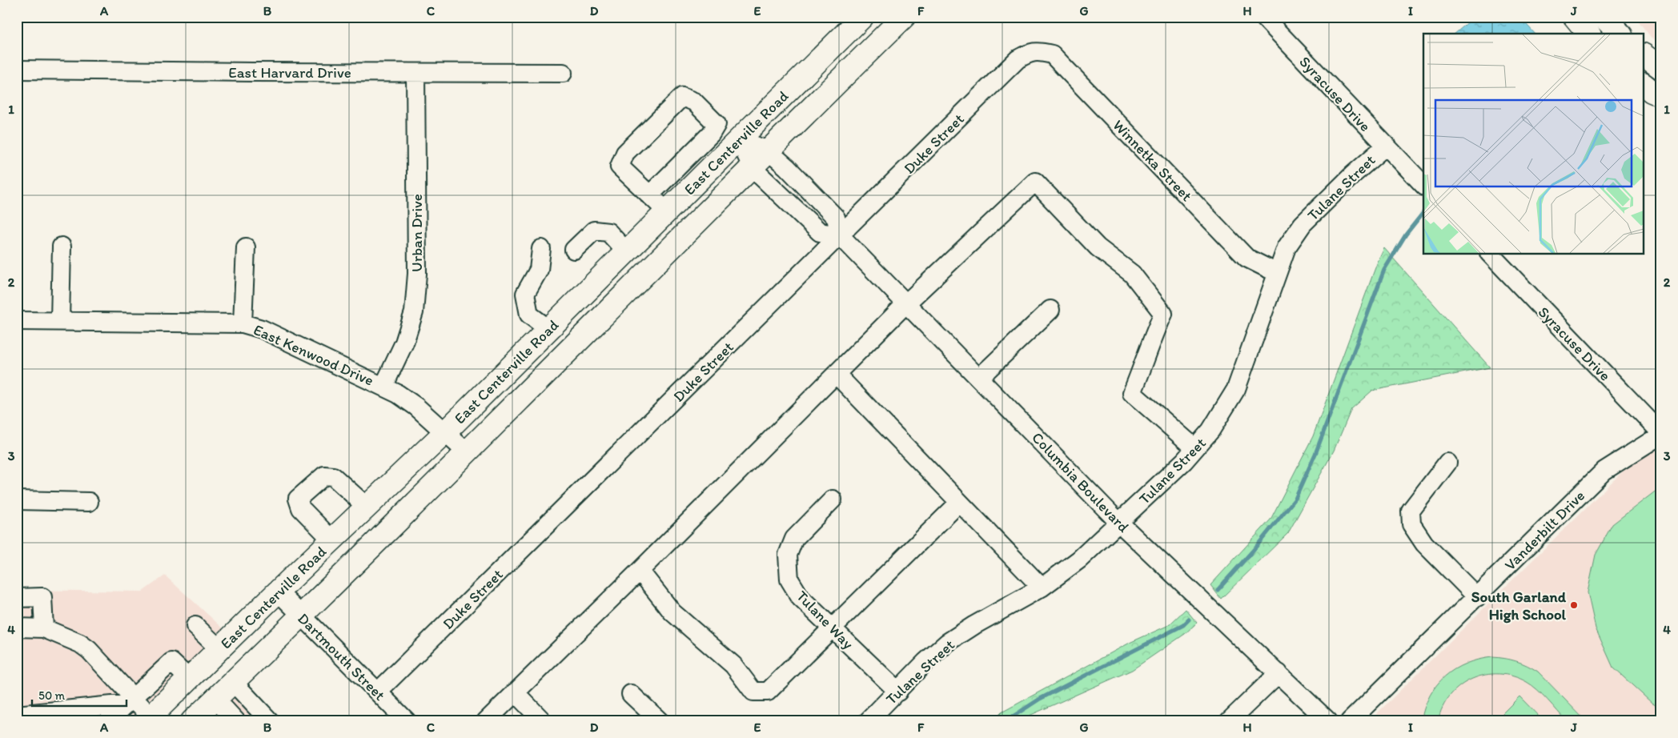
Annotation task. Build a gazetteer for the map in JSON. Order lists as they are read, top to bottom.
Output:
{
  "streets": {
    "main road": ["East Centerville Road"],
    "street": [
      "East Harvard Drive",
      "Syracuse Drive",
      "Duke Street",
      "Winnetka Street",
      "Tulane Street",
      "Urban Drive",
      "East Kenwood Drive",
      "Columbia Boulevard",
      "Vanderbilt Drive",
      "Tulane Way",
      "Dartmouth Street"
    ]
  },
  "crossings": [
    ["East Harvard Drive", "Urban Drive"],
    ["Syracuse Drive", "Tulane Street"],
    ["Syracuse Drive", "Vanderbilt Drive"],
    ["East Centerville Road", "East Kenwood Drive"],
    ["East Centerville Road", "Columbia Boulevard"],
    ["East Centerville Road", "Dartmouth Street"],
    ["Duke Street", "Winnetka Street"],
    ["Duke Street", "Columbia Boulevard"],
    ["Duke Street", "Dartmouth Street"],
    ["Winnetka Street", "Tulane Street"],
    ["Tulane Street", "Columbia Boulevard"],
    ["Tulane Street", "Tulane Way"],
    ["Urban Drive", "East Kenwood Drive"]
  ],
  "places": ["South Garland High School"],
  "scale_bar": "50 m",
  "grid": {
    "columns": [
      "A",
      "B",
      "C",
      "D",
      "E",
      "F",
      "G",
      "H",
      "I",
      "J"
    ],
    "rows": [
      "1",
      "2",
      "3",
      "4"
    ]
  }
}
